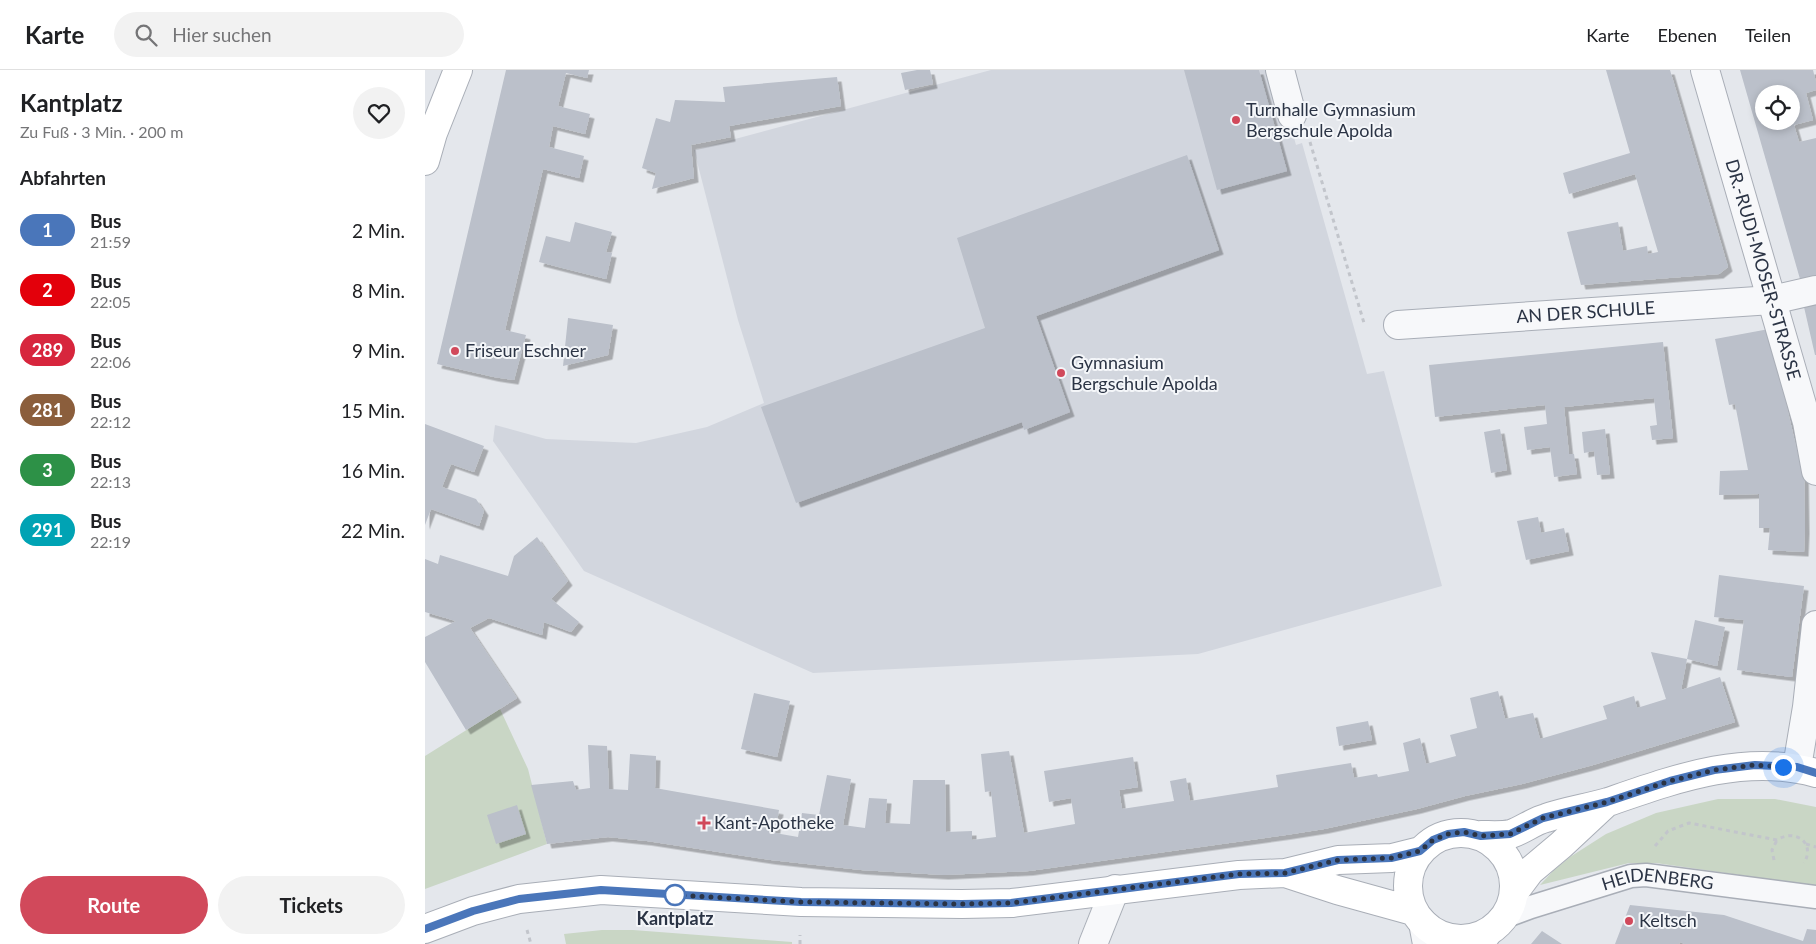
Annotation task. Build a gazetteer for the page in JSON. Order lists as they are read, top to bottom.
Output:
{
  "streets": {
    "street": ["DR.-RUDI-MOSER-STRASSE", "AN DER SCHULE"],
    "lane": ["HEIDENBERG"]
  },
  "crossings": [
    ["DR.-RUDI-MOSER-STRASSE", "AN DER SCHULE"]
  ],
  "places": {
    "other": [
      "Turnhalle Gymnasium Bergschule Apolda",
      "Friseur Eschner",
      "Gymnasium Bergschule Apolda",
      "Kantplatz",
      "Keltsch"
    ],
    "health": ["Kant-Apotheke"]
  },
  "lines": ["bus line 1"],
  "page": {
    "header": "Karte",
    "search": "Hier suchen",
    "nav": ["Karte", "Ebenen", "Teilen"],
    "heading": [
      ["Kantplatz", "Zu Fuß · 3 Min. · 200 m"],
      "Abfahrten"
    ],
    "list": [
      {
        "mark": "1",
        "name": "Bus",
        "note": "21:59",
        "value": "2 Min."
      },
      {
        "mark": "2",
        "name": "Bus",
        "note": "22:05",
        "value": "8 Min."
      },
      {
        "mark": "289",
        "name": "Bus",
        "note": "22:06",
        "value": "9 Min."
      },
      {
        "mark": "281",
        "name": "Bus",
        "note": "22:12",
        "value": "15 Min."
      },
      {
        "mark": "3",
        "name": "Bus",
        "note": "22:13",
        "value": "16 Min."
      },
      {
        "mark": "291",
        "name": "Bus",
        "note": "22:19",
        "value": "22 Min."
      }
    ],
    "buttons": ["Route", "Tickets"]
  }
}
